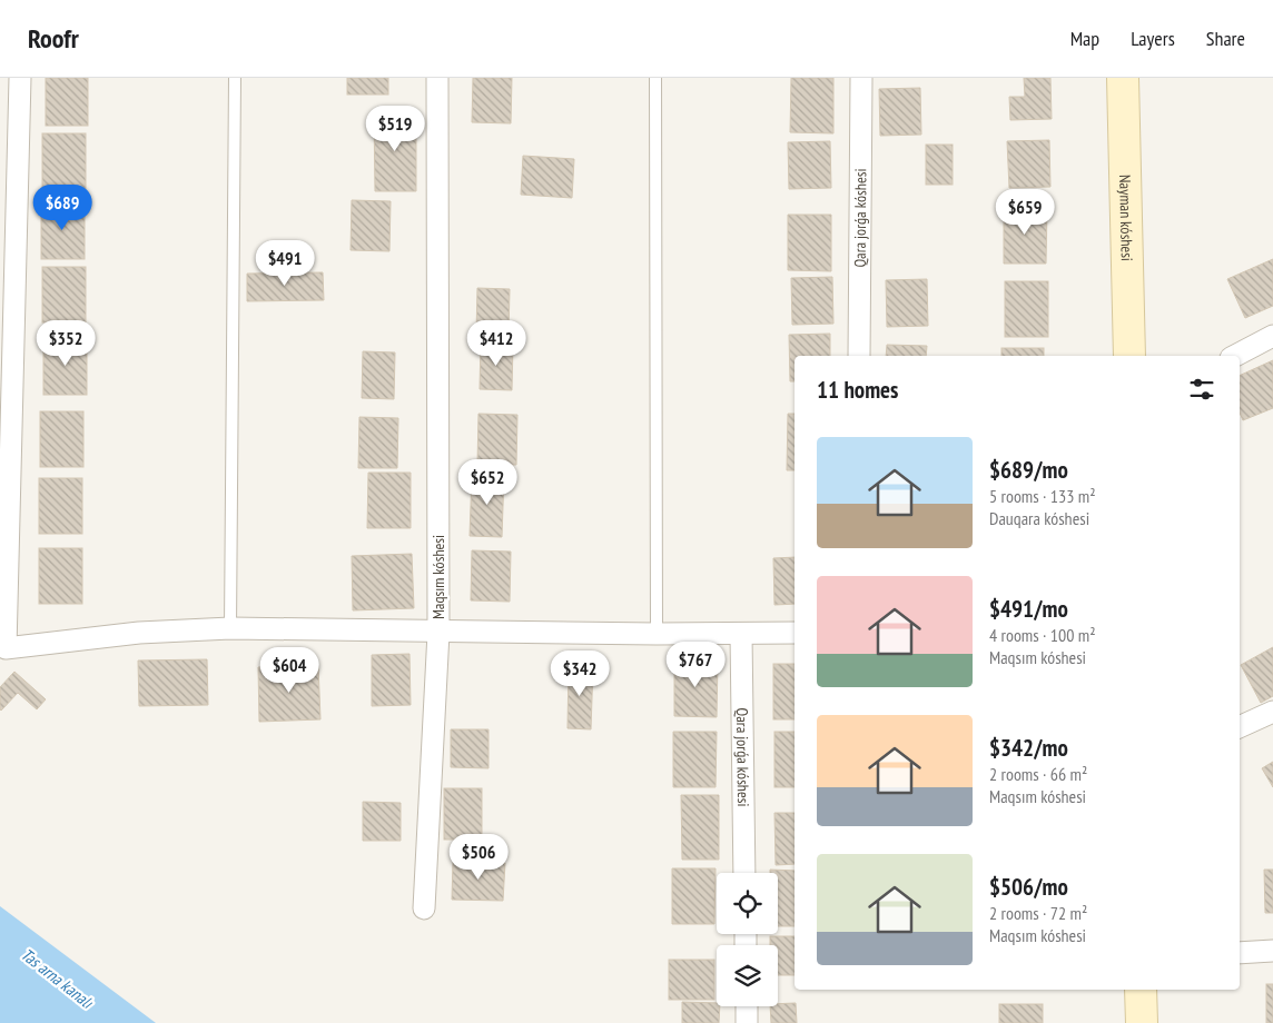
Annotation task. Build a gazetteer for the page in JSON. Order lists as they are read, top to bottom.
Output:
{
  "streets": {
    "main road": ["Nayman kóshesi"],
    "street": ["Qara jorǵa kóshesi", "Maqsım kóshesi"]
  },
  "water": ["Tas arna kanalı"],
  "page": {
    "header": "Roofr",
    "nav": ["Map", "Layers", "Share"],
    "price": [
      "$519",
      "$689",
      "$659",
      "$491",
      "$352",
      "$412",
      "$652",
      "$767",
      "$604",
      "$342",
      "$506"
    ],
    "heading": "11 homes",
    "list": [
      {
        "name": "$689/mo",
        "note": "5 rooms · 133 m² · Dauqara kóshesi"
      },
      {
        "name": "$491/mo",
        "note": "4 rooms · 100 m² · Maqsım kóshesi"
      },
      {
        "name": "$342/mo",
        "note": "2 rooms · 66 m² · Maqsım kóshesi"
      },
      {
        "name": "$506/mo",
        "note": "2 rooms · 72 m² · Maqsım kóshesi"
      }
    ]
  }
}
